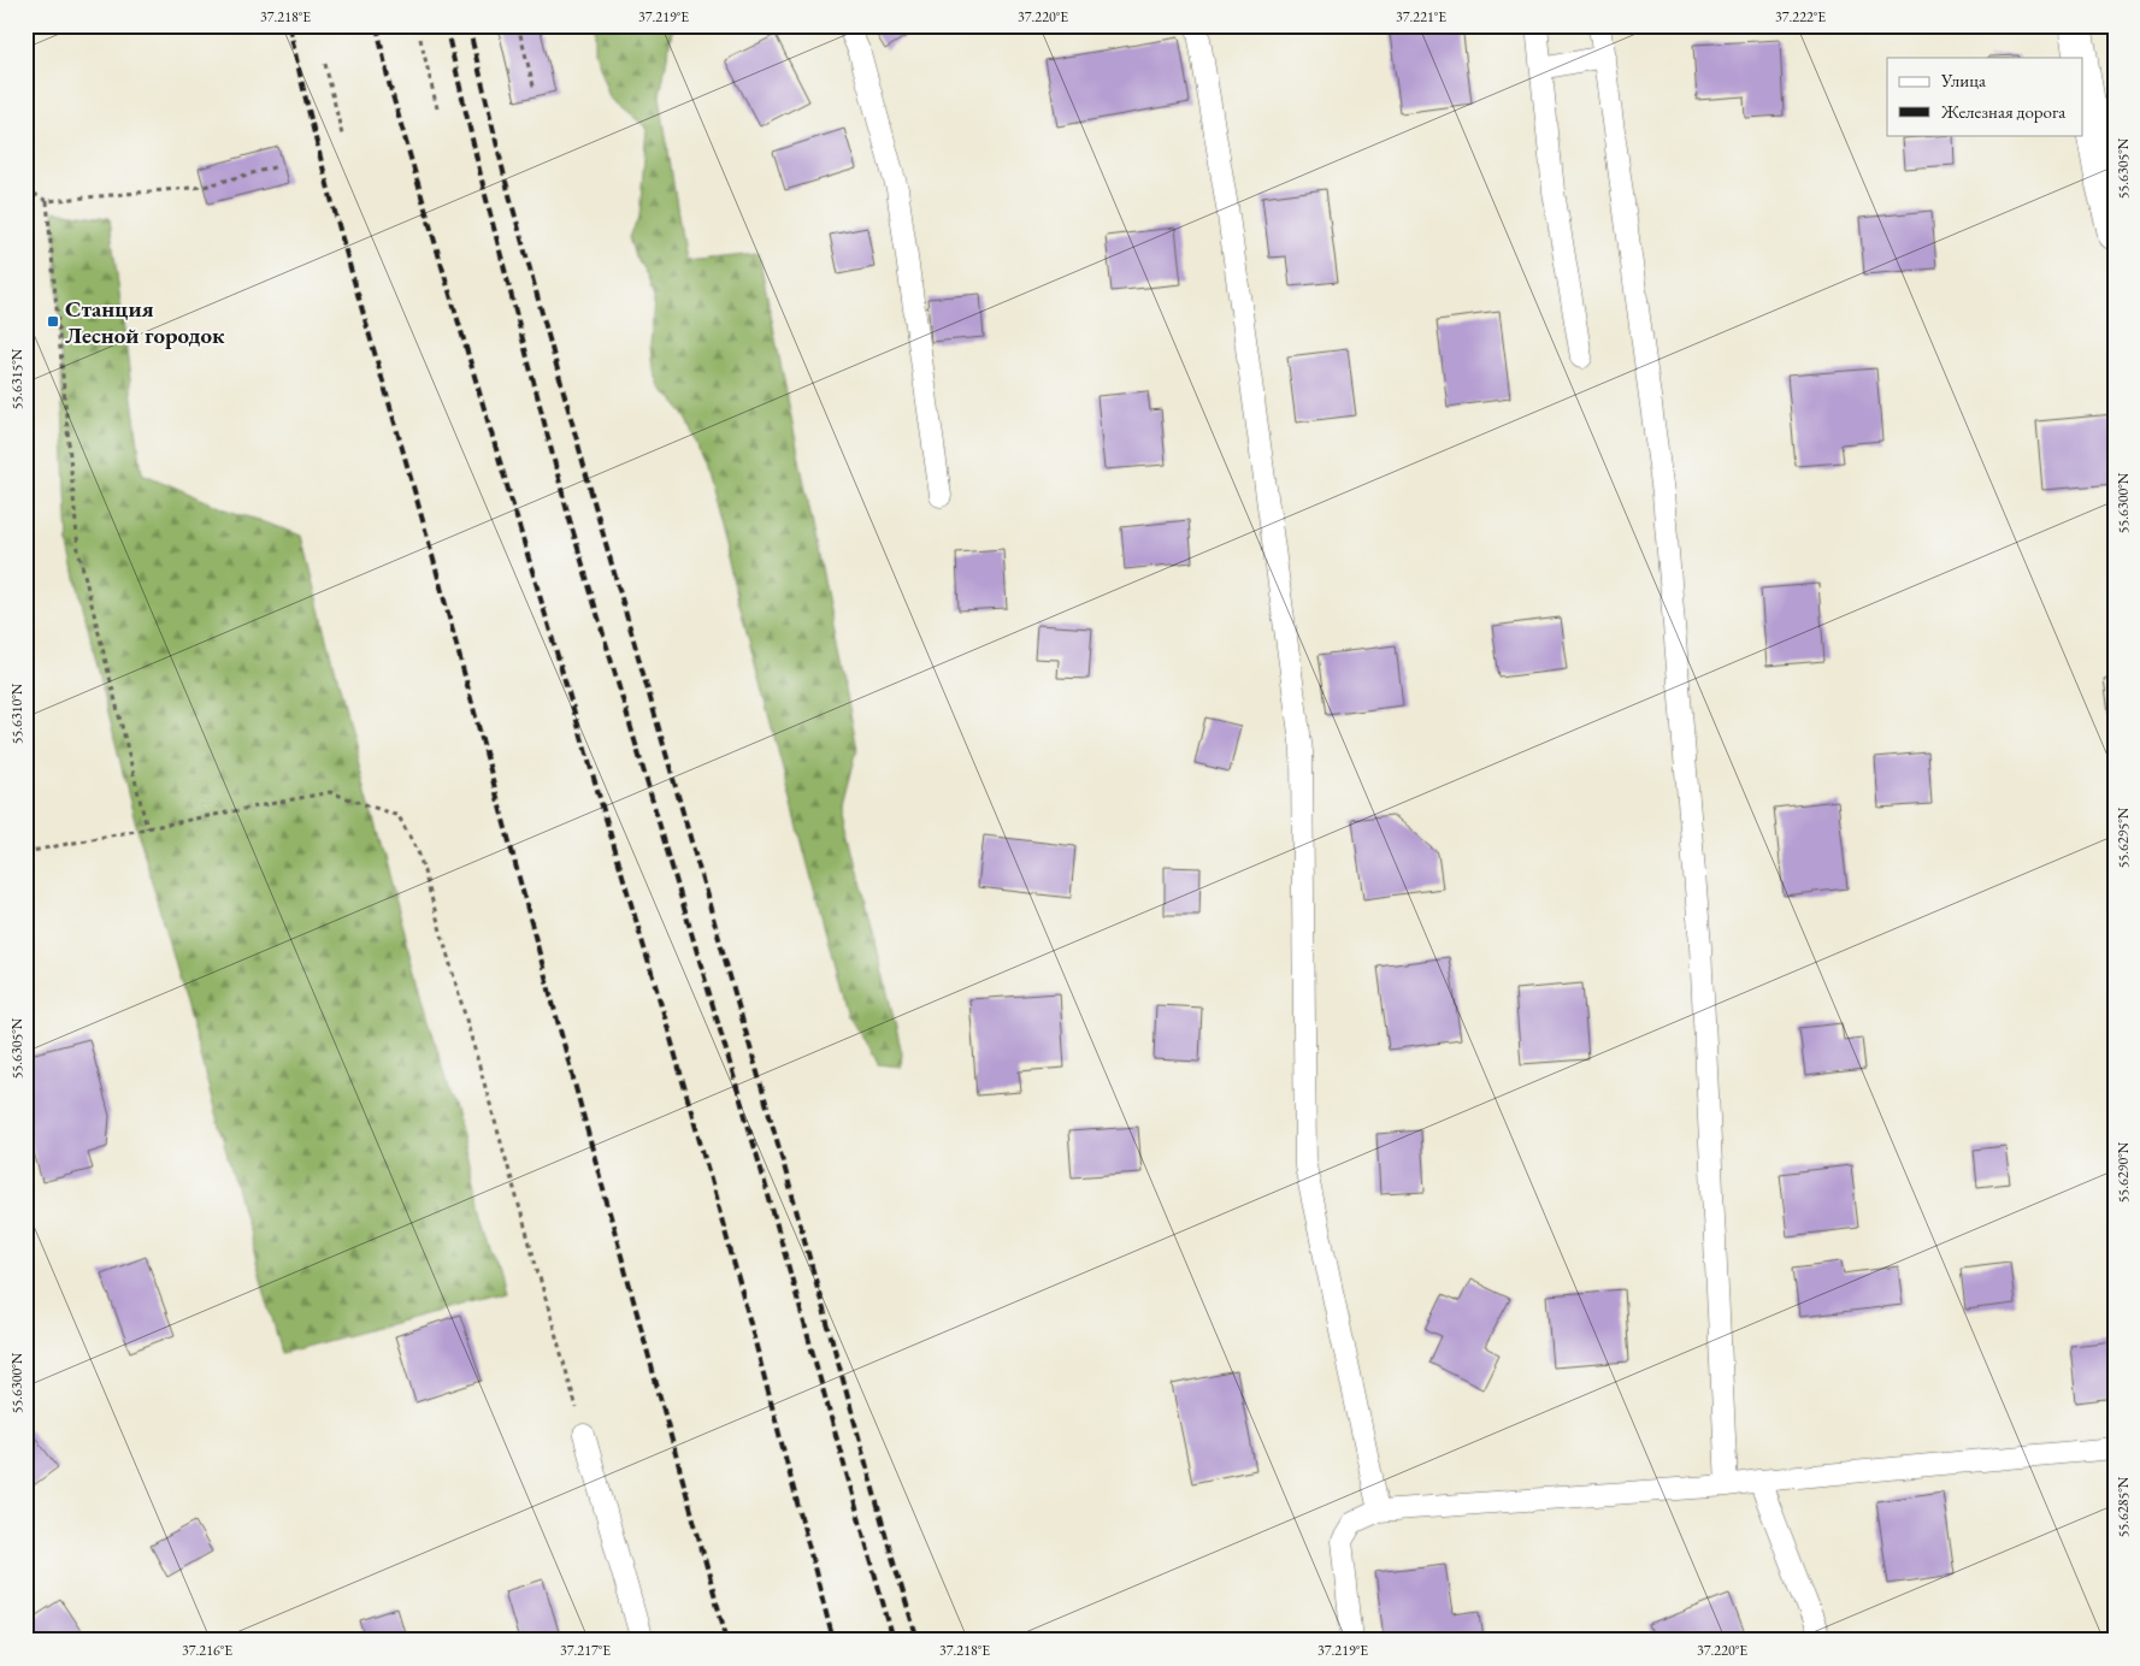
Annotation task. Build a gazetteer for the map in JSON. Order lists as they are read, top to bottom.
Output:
{
  "places": {
    "transit": ["Станция Лесной городок"]
  },
  "legend": ["Улица", "Железная дорога"],
  "coordinates": [
    "37.218°E",
    "37.219°E",
    "37.220°E",
    "37.221°E",
    "37.222°E",
    "55.6305°N",
    "55.6315°N",
    "55.6300°N",
    "55.6310°N",
    "55.6295°N",
    "55.6290°N",
    "55.6285°N",
    "37.216°E",
    "37.217°E"
  ]
}
